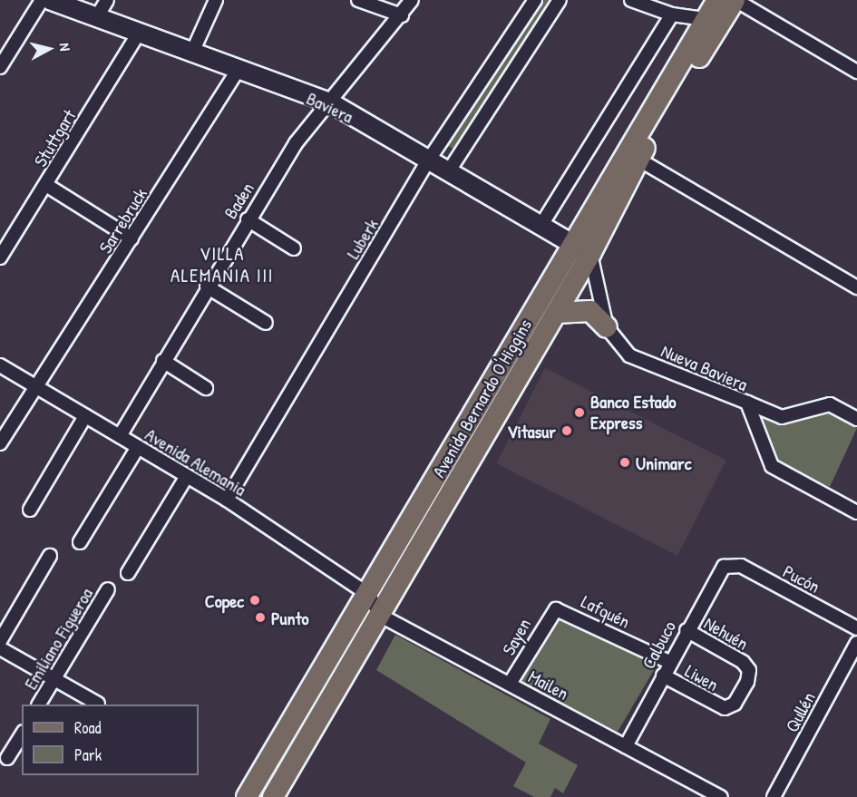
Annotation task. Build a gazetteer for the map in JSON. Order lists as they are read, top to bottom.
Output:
{
  "streets": {
    "main road": ["Avenida Bernardo O'Higgins"],
    "street": [
      "Baviera",
      "Stuttgart",
      "Baden",
      "Sarrebruck",
      "Luberk",
      "Nueva Baviera",
      "Avenida Alemania",
      "Pucón",
      "Lafquén",
      "Nehuén",
      "Sayen",
      "Emiliano Figueroa",
      "Calbuco",
      "Liwen",
      "Mailen",
      "Qullén"
    ]
  },
  "crossings": [
    ["Baviera", "Stuttgart"],
    ["Baviera", "Baden"],
    ["Baviera", "Sarrebruck"],
    ["Baviera", "Luberk"],
    ["Baviera", "Nueva Baviera"],
    ["Baviera", "Avenida Bernardo O'Higgins"],
    ["Baden", "Avenida Alemania"],
    ["Sarrebruck", "Avenida Alemania"],
    ["Luberk", "Avenida Alemania"],
    ["Nueva Baviera", "Avenida Bernardo O'Higgins"],
    ["Avenida Bernardo O'Higgins", "Avenida Alemania"],
    ["Avenida Bernardo O'Higgins", "Mailen"],
    ["Pucón", "Calbuco"],
    ["Lafquén", "Sayen"],
    ["Lafquén", "Calbuco"],
    ["Nehuén", "Calbuco"],
    ["Nehuén", "Liwen"],
    ["Sayen", "Mailen"],
    ["Calbuco", "Liwen"],
    ["Calbuco", "Mailen"]
  ],
  "districts": ["VILLA ALEMANIA III"],
  "places": [
    "Banco Estado Express",
    "Vitasur",
    "Unimarc",
    "Copec",
    "Punto"
  ],
  "legend": ["Road", "Park"],
  "north": "right"
}
